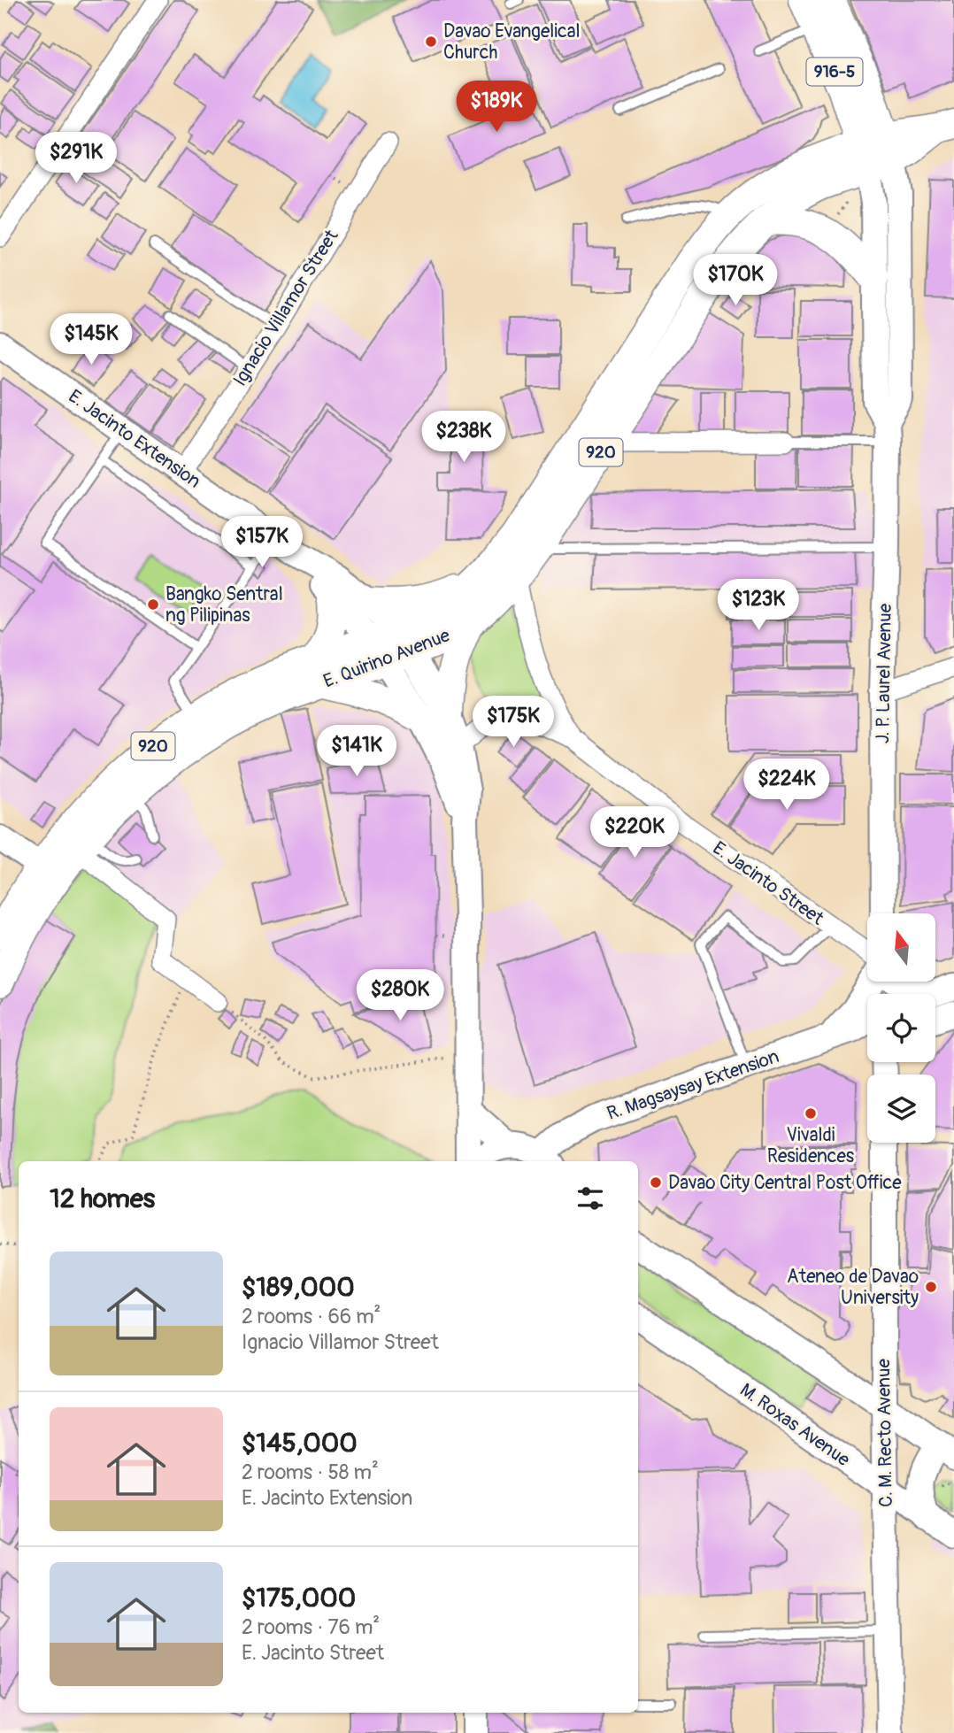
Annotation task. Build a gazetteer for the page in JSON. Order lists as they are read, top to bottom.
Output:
{
  "streets": {
    "main road": [
      "916-5",
      "E. Jacinto Extension",
      "920",
      "E. Quirino Avenue",
      "J. P. Laurel Avenue",
      "R. Magsaysay Extension",
      "M. Roxas Avenue",
      "C. M. Recto Avenue"
    ],
    "street": ["Ignacio Villamor Street", "E. Jacinto Street"]
  },
  "crossings": [
    ["Ignacio Villamor Street", "E. Jacinto Extension"],
    ["E. Jacinto Extension", "E. Quirino Avenue"],
    ["E. Quirino Avenue", "J. P. Laurel Avenue"],
    ["E. Quirino Avenue", "E. Jacinto Street"],
    ["M. Roxas Avenue", "C. M. Recto Avenue"]
  ],
  "places": [
    "Davao Evangelical Church",
    "Bangko Sentral ng Pilipinas",
    "Vivaldi Residences",
    "Davao City Central Post Office",
    "Ateneo de Davao University"
  ],
  "north": "top",
  "page": {
    "price": [
      "$189K",
      "$291K",
      "$170K",
      "$145K",
      "$238K",
      "$157K",
      "$123K",
      "$175K",
      "$141K",
      "$224K",
      "$220K",
      "$280K"
    ],
    "heading": "12 homes",
    "list": [
      {
        "name": "$189,000",
        "note": "2 rooms · 66 m² · Ignacio Villamor Street"
      },
      {
        "name": "$145,000",
        "note": "2 rooms · 58 m² · E. Jacinto Extension"
      },
      {
        "name": "$175,000",
        "note": "2 rooms · 76 m² · E. Jacinto Street"
      }
    ]
  }
}
